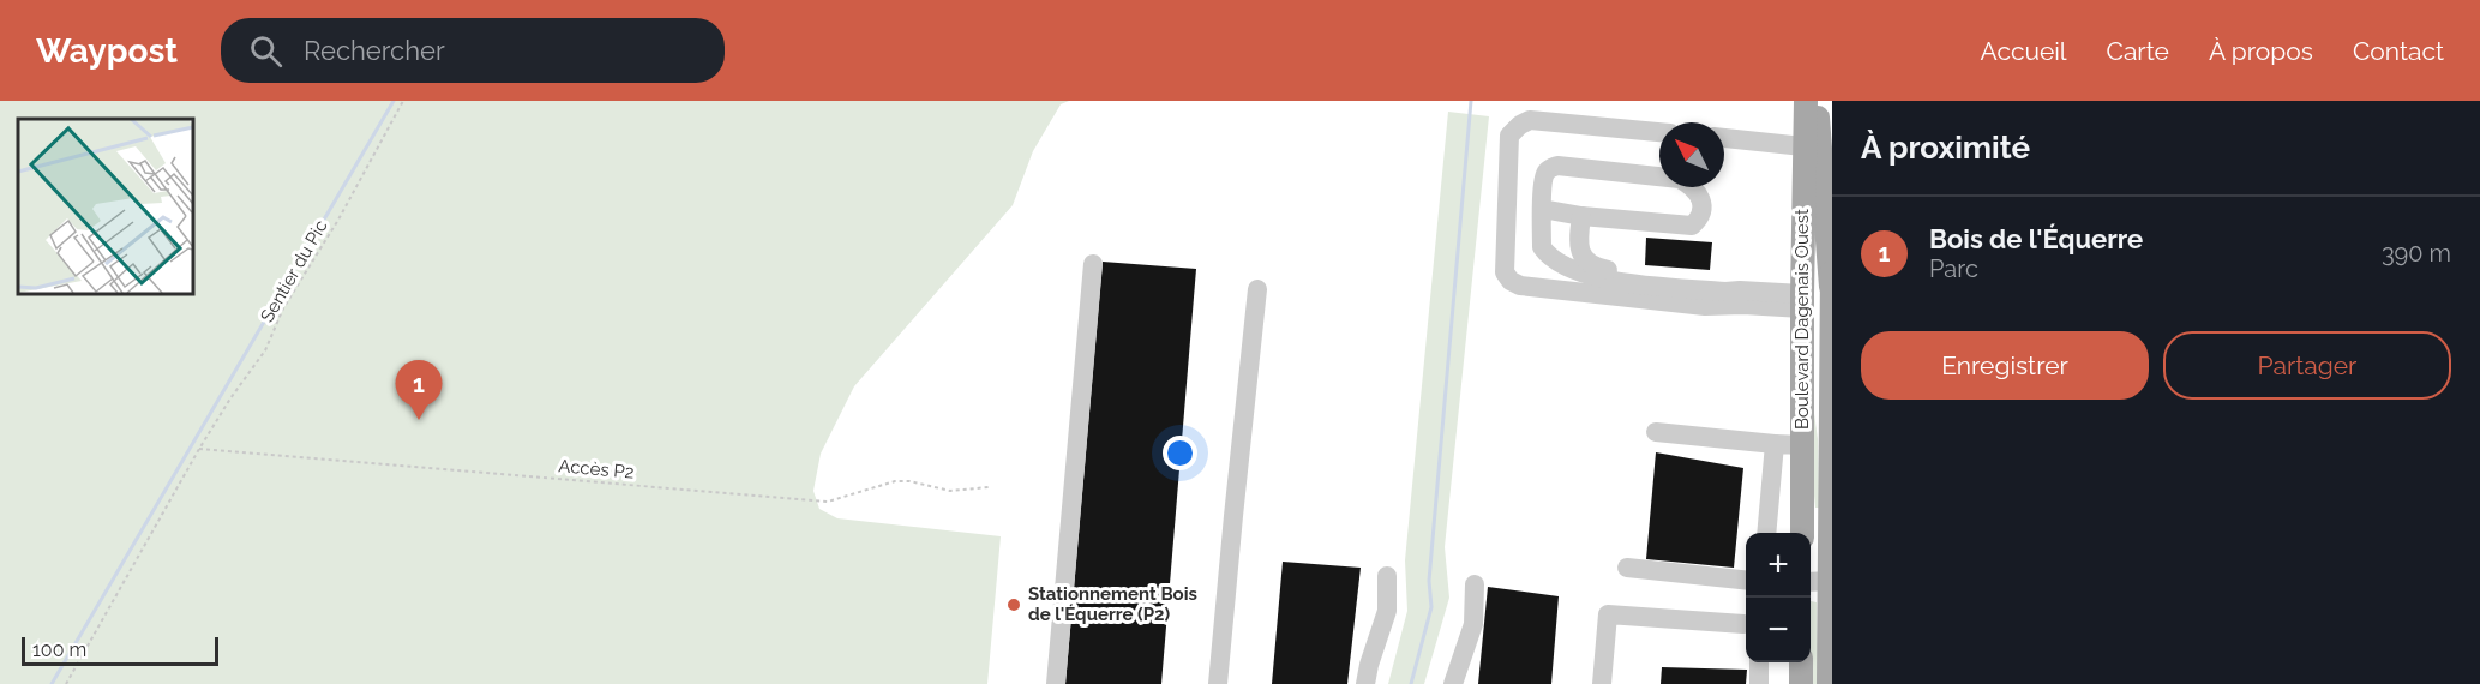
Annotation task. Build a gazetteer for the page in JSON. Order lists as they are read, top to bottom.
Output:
{
  "streets": {
    "main road": ["Boulevard Dagenais Ouest"],
    "path": ["Sentier du Pic", "Accès P2"]
  },
  "crossings": [
    ["Sentier du Pic", "Accès P2"]
  ],
  "places": ["Stationnement Bois de l'Équerre (P2)"],
  "scale_bar": "100 m",
  "north": "top left",
  "page": {
    "header": "Waypost",
    "search": "Rechercher",
    "nav": [
      "Accueil",
      "Carte",
      "À propos",
      "Contact"
    ],
    "heading": "À proximité",
    "list": [
      {
        "mark": "1",
        "name": "Bois de l'Équerre",
        "note": "Parc",
        "value": "390 m"
      }
    ],
    "buttons": ["Enregistrer", "Partager"],
    "pins": "1",
    "map_buttons": ["+", "−"],
    "scale": "100 m"
  }
}
